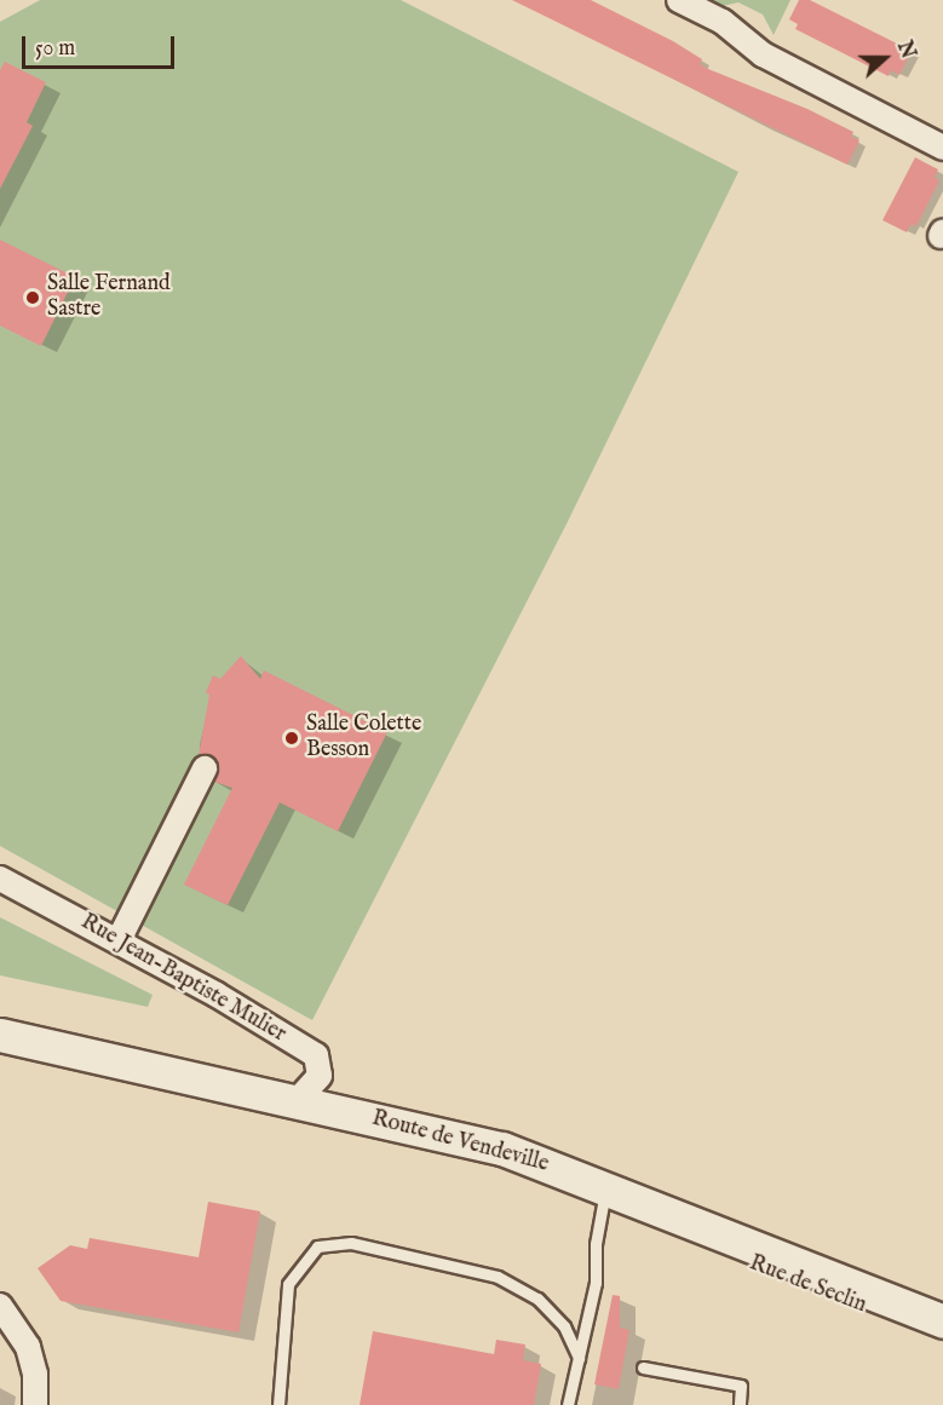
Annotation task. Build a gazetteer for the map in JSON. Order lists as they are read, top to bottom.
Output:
{
  "streets": {
    "main road": ["Route de Vendeville", "Rue de Seclin"],
    "street": ["Rue Jean-Baptiste Mulier"]
  },
  "crossings": [
    ["Rue Jean-Baptiste Mulier", "Route de Vendeville"],
    ["Route de Vendeville", "Rue de Seclin"]
  ],
  "places": ["Salle Fernand Sastre", "Salle Colette Besson"],
  "scale_bar": "50 m",
  "north": "right"
}
